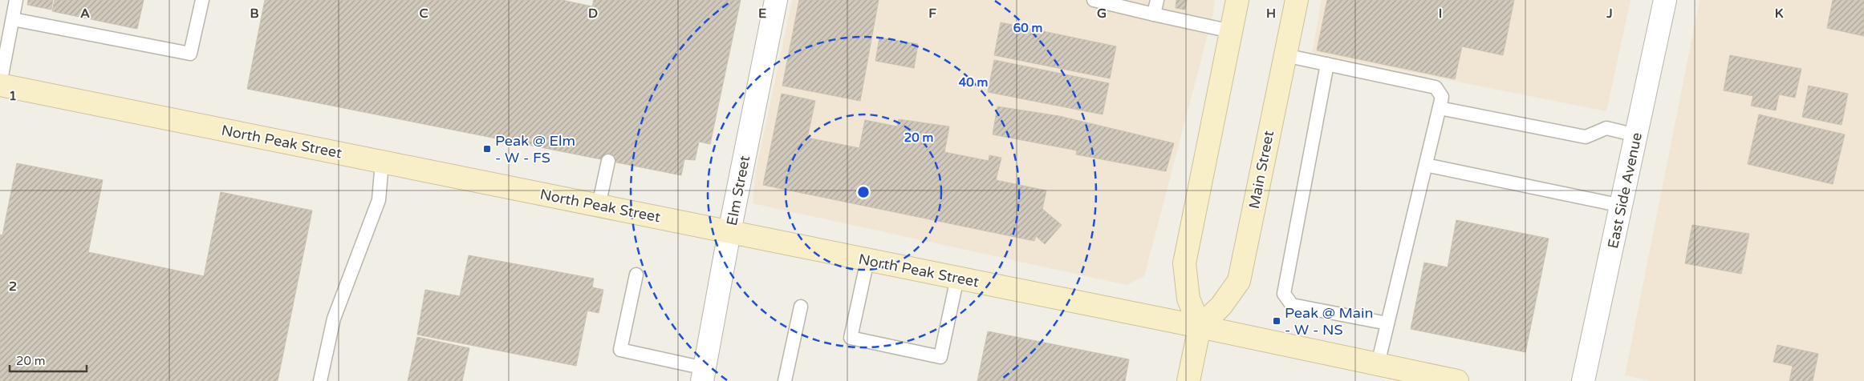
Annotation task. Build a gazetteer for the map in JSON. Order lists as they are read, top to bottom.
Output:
{
  "streets": {
    "main road": ["North Peak Street", "Main Street"],
    "street": ["Elm Street", "East Side Avenue"]
  },
  "crossings": [
    ["North Peak Street", "Main Street"],
    ["North Peak Street", "Elm Street"]
  ],
  "places": {
    "transit": ["Peak @ Elm - W - FS", "Peak @ Main - W - NS"]
  },
  "scale_bar": "20 m",
  "grid": {
    "columns": [
      "A",
      "B",
      "C",
      "D",
      "E",
      "F",
      "G",
      "H",
      "I",
      "J",
      "K"
    ],
    "rows": ["1", "2"]
  },
  "rings": ["60 m", "40 m", "20 m"]
}
